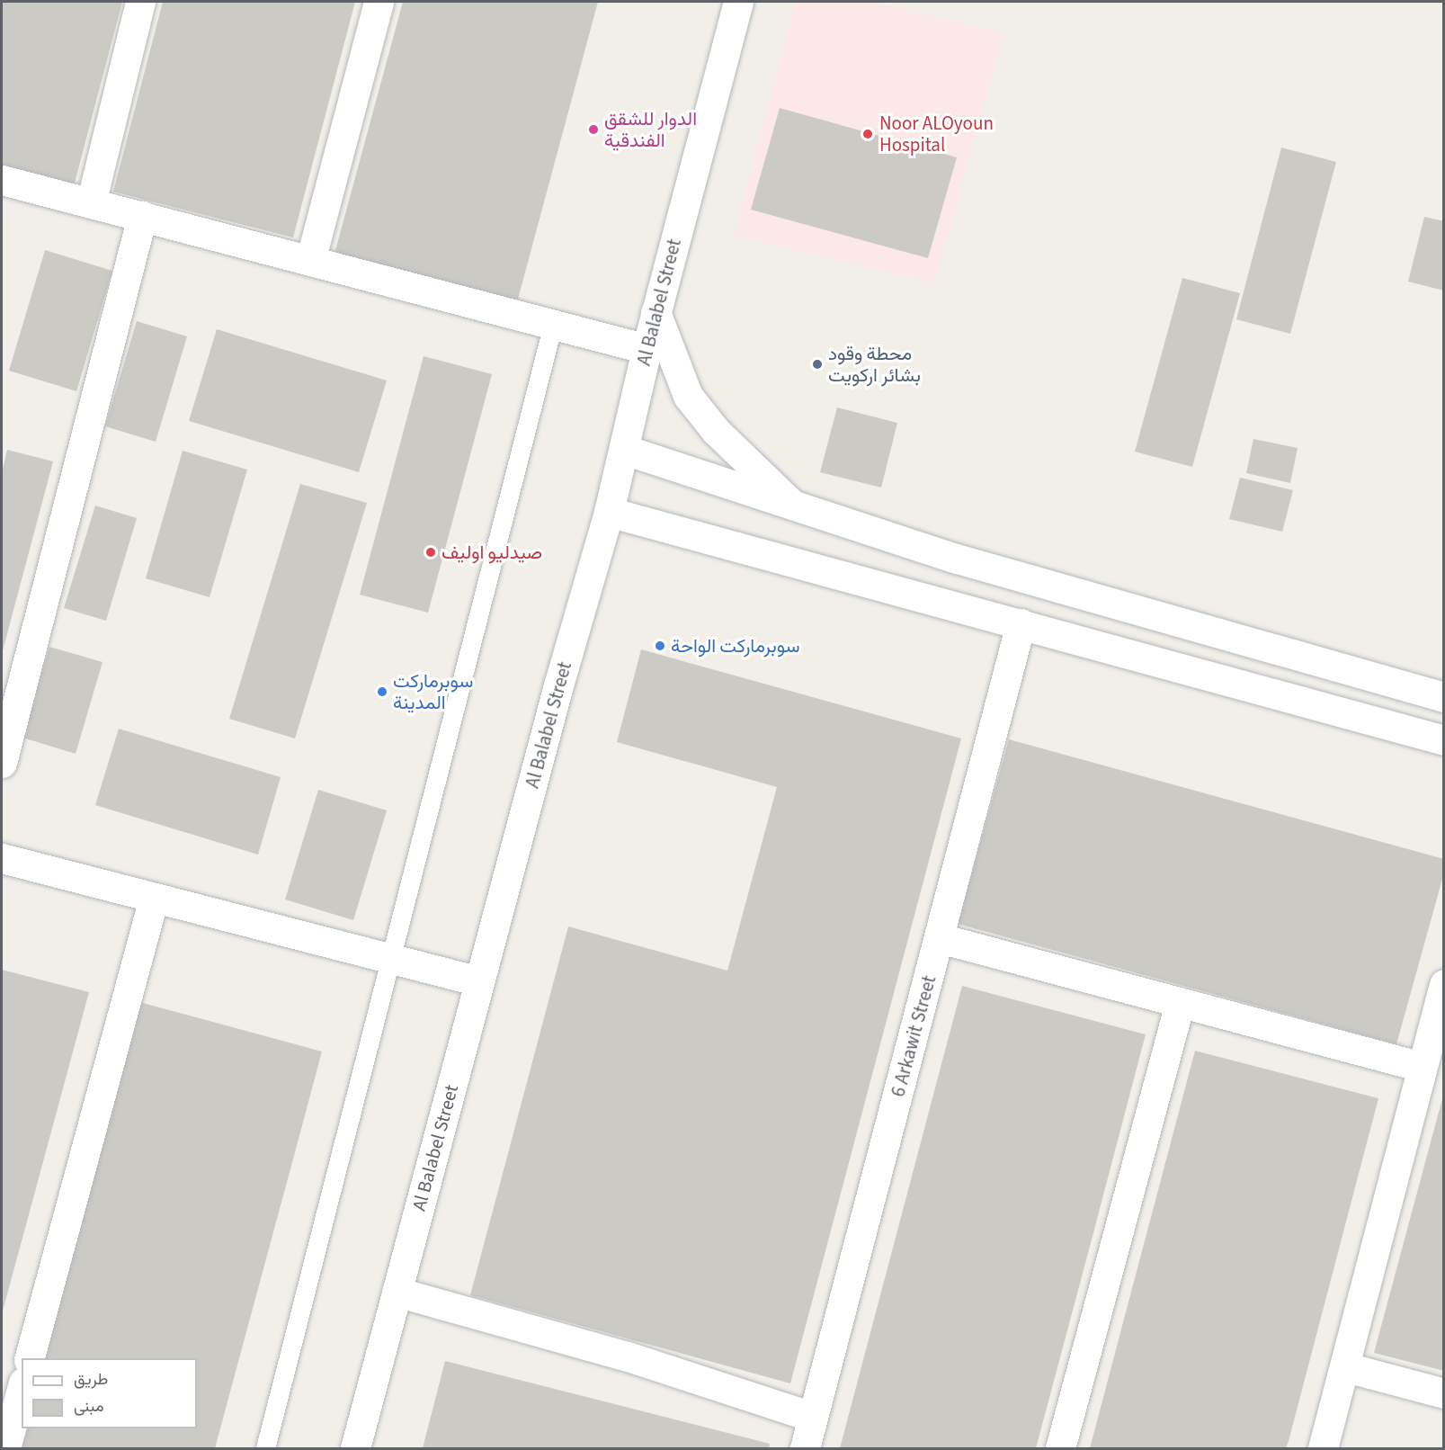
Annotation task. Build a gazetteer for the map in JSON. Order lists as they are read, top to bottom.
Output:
{
  "streets": {
    "street": ["Al Balabel Street", "6 Arkawit Street"]
  },
  "places": [
    "الدوار للشقق الفندقية",
    "Noor ALOyoun Hospital",
    "محطة وقود بشائر اركويت",
    "صيدليو اوليف",
    "سوبرماركت الواحة",
    "سوبرماركت المدينة"
  ],
  "legend": ["طريق", "مبنى"]
}
